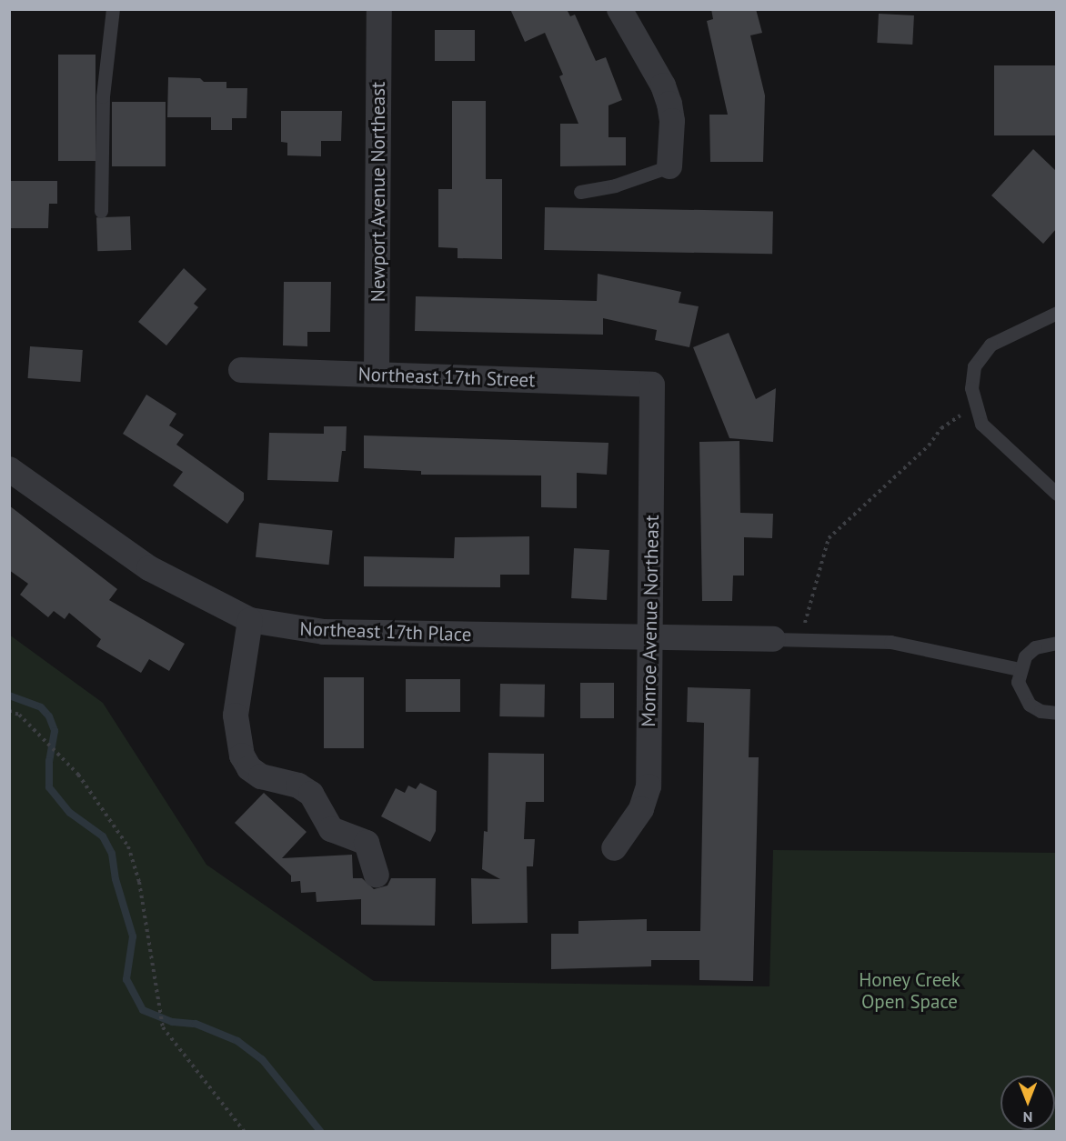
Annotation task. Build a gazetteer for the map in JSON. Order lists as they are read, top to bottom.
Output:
{
  "streets": {
    "street": [
      "Newport Avenue Northeast",
      "Northeast 17th Street",
      "Monroe Avenue Northeast",
      "Northeast 17th Place"
    ]
  },
  "crossings": [
    ["Newport Avenue Northeast", "Northeast 17th Street"],
    ["Northeast 17th Street", "Monroe Avenue Northeast"],
    ["Monroe Avenue Northeast", "Northeast 17th Place"]
  ],
  "parks": ["Honey Creek Open Space"],
  "north": "bottom"
}
